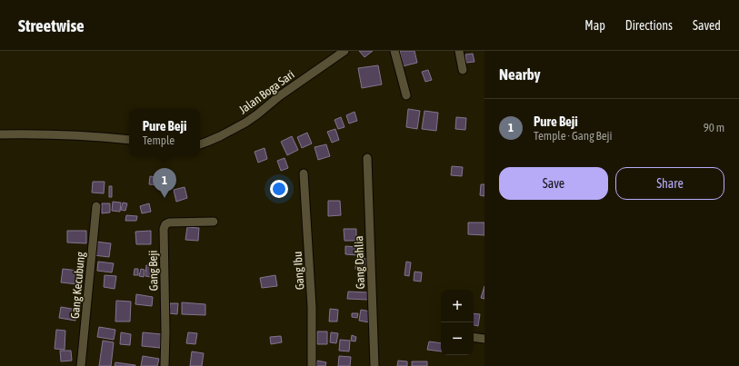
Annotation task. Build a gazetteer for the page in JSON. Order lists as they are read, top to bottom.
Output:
{
  "streets": {
    "street": [
      "Jalan Boga Sari",
      "Gang Dahlia",
      "Gang Beji",
      "Gang Ibu",
      "Gang Kecubung"
    ]
  },
  "page": {
    "header": "Streetwise",
    "nav": ["Map", "Directions", "Saved"],
    "heading": "Nearby",
    "list": [
      {
        "mark": "1",
        "name": "Pure Beji",
        "note": "Temple · Gang Beji",
        "value": "90 m"
      }
    ],
    "popup": ["Pure Beji", "Temple"],
    "buttons": ["Save", "Share"],
    "pins": "1",
    "map_buttons": ["+", "−"]
  }
}
